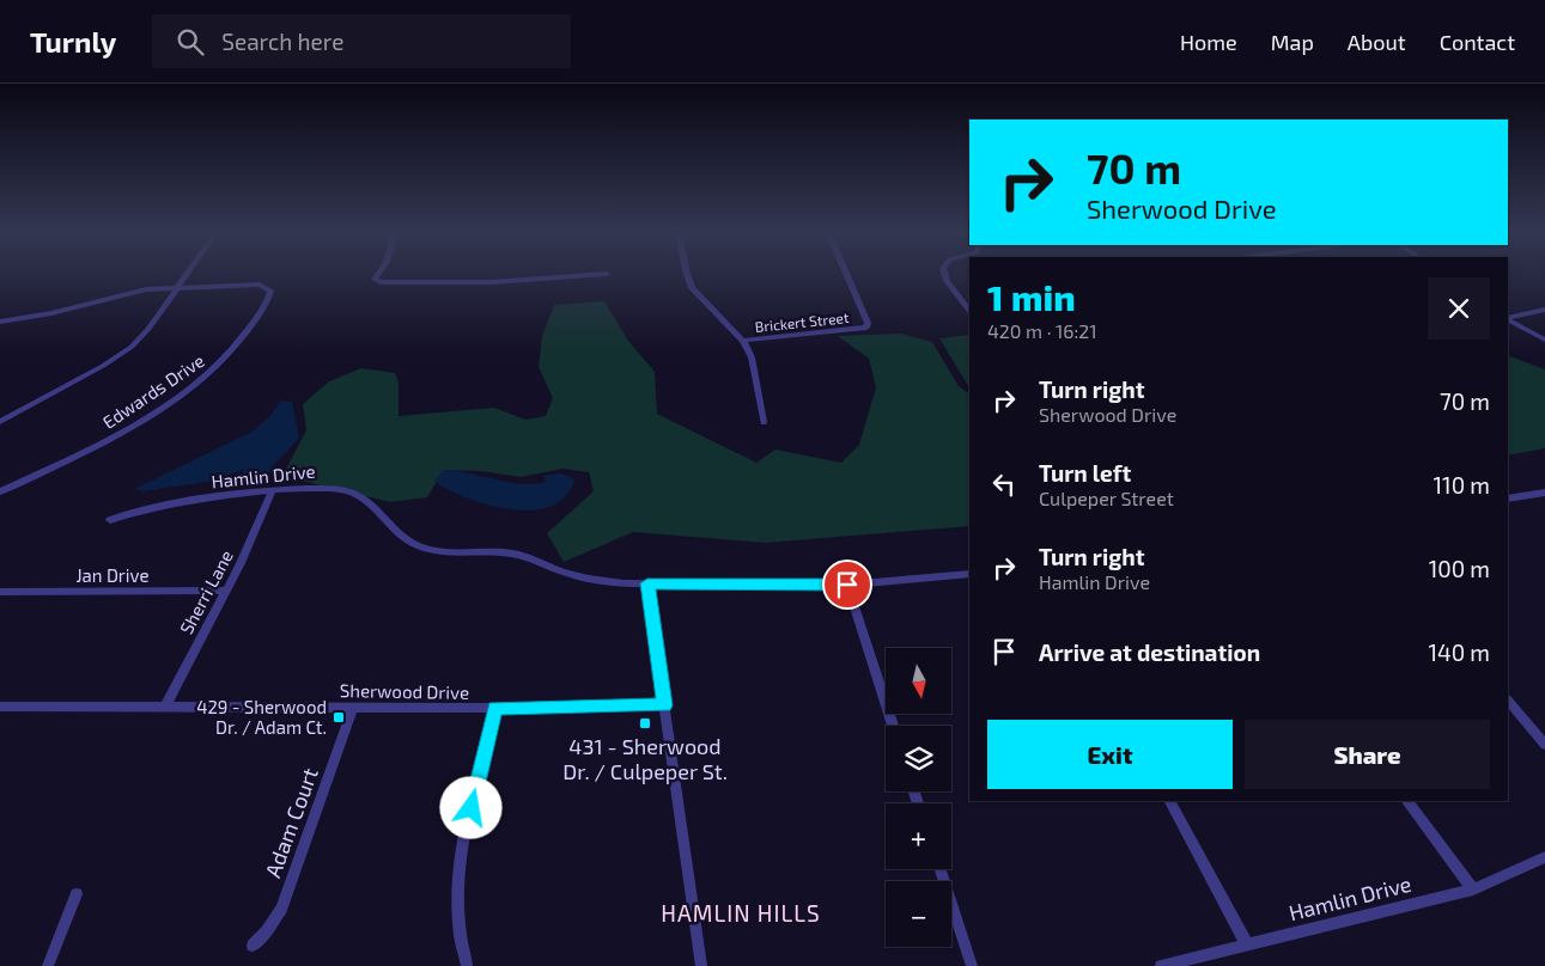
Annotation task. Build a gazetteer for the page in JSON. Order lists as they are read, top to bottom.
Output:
{
  "streets": {
    "street": [
      "Brickert Street",
      "Edwards Drive",
      "Hamlin Drive",
      "Jan Drive",
      "Sherri Lane",
      "Sherwood Drive",
      "Adam Court"
    ]
  },
  "crossings": [
    ["Hamlin Drive", "Sherri Lane"],
    ["Jan Drive", "Sherri Lane"],
    ["Sherri Lane", "Sherwood Drive"],
    ["Sherwood Drive", "Adam Court"]
  ],
  "districts": ["HAMLIN HILLS"],
  "places": {
    "transit": ["429 - Sherwood Dr. / Adam Ct.", "431 - Sherwood Dr. / Culpeper St."]
  },
  "north": "bottom",
  "page": {
    "header": "Turnly",
    "search": "Search here",
    "nav": [
      "Home",
      "Map",
      "About",
      "Contact"
    ],
    "turn": ["70 m", "Sherwood Drive"],
    "heading": ["1 min", "420 m · 16:21"],
    "list": [
      {
        "name": "Turn right",
        "note": "Sherwood Drive",
        "value": "70 m"
      },
      {
        "name": "Turn left",
        "note": "Culpeper Street",
        "value": "110 m"
      },
      {
        "name": "Turn right",
        "note": "Hamlin Drive",
        "value": "100 m"
      },
      {
        "name": "Arrive at destination",
        "value": "140 m"
      }
    ],
    "map_buttons": ["+", "−"],
    "buttons": ["Exit", "Share"]
  }
}
